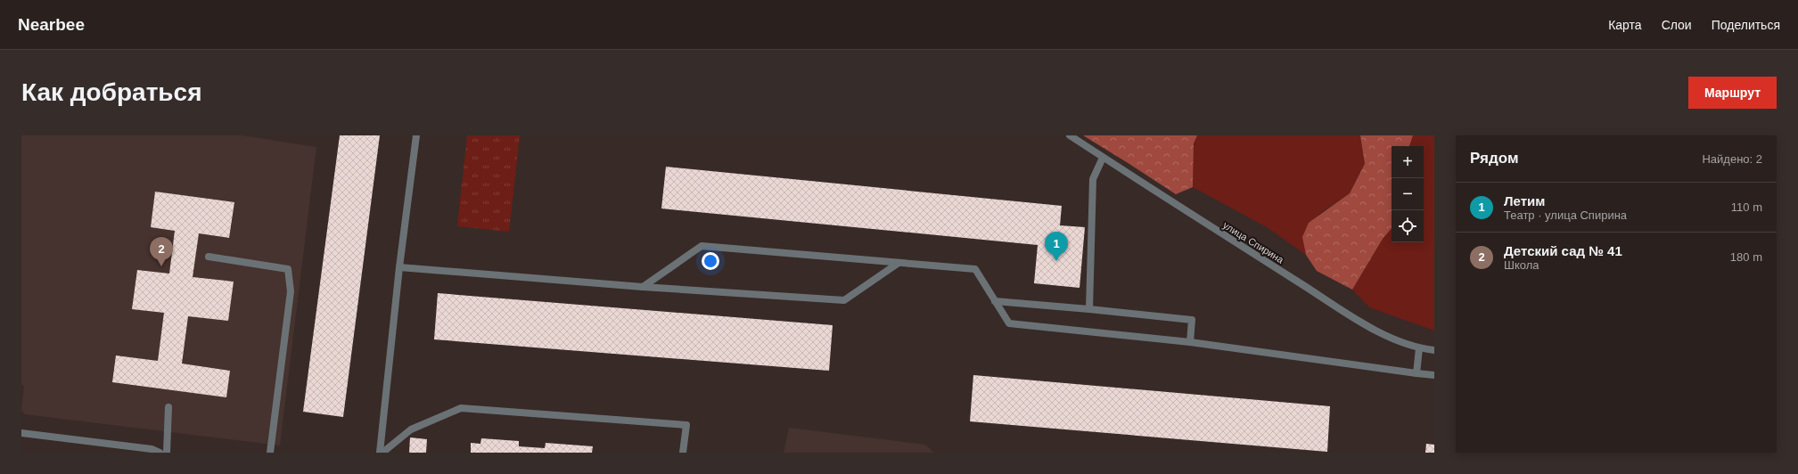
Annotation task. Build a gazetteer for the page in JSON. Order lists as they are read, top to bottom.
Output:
{
  "streets": {
    "street": ["улица Спирина"]
  },
  "page": {
    "header": "Nearbee",
    "nav": ["Карта", "Слои", "Поделиться"],
    "buttons": "Маршрут",
    "title": "Как добраться",
    "heading": ["Рядом", "Найдено: 2"],
    "map_buttons": ["+", "−"],
    "list": [
      {
        "mark": "1",
        "name": "Летим",
        "note": "Театр · улица Спирина",
        "value": "110 m"
      },
      {
        "mark": "2",
        "name": "Детский сад № 41",
        "note": "Школа",
        "value": "180 m"
      }
    ],
    "pins": ["1", "2"]
  }
}
